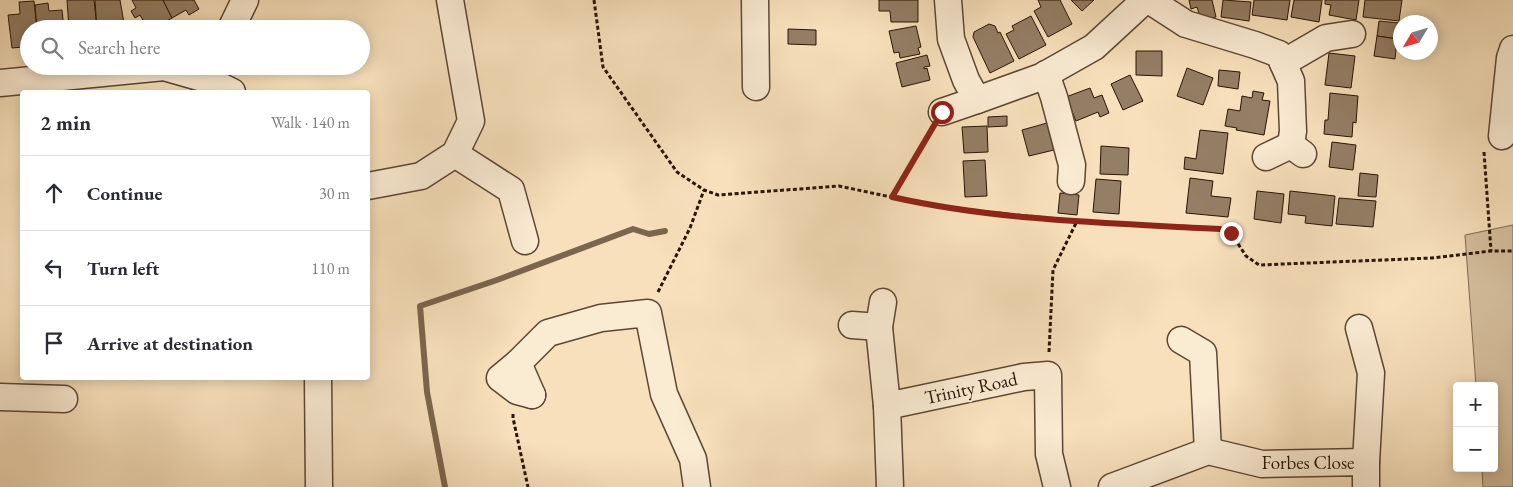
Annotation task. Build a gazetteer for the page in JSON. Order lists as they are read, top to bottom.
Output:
{
  "streets": {
    "street": ["Trinity Road", "Forbes Close"]
  },
  "north": "bottom left",
  "page": {
    "search": "Search here",
    "heading": ["2 min", "Walk · 140 m"],
    "list": [
      ["Continue", "30 m"],
      ["Turn left", "110 m"],
      "Arrive at destination"
    ],
    "map_buttons": ["+", "−"]
  }
}
